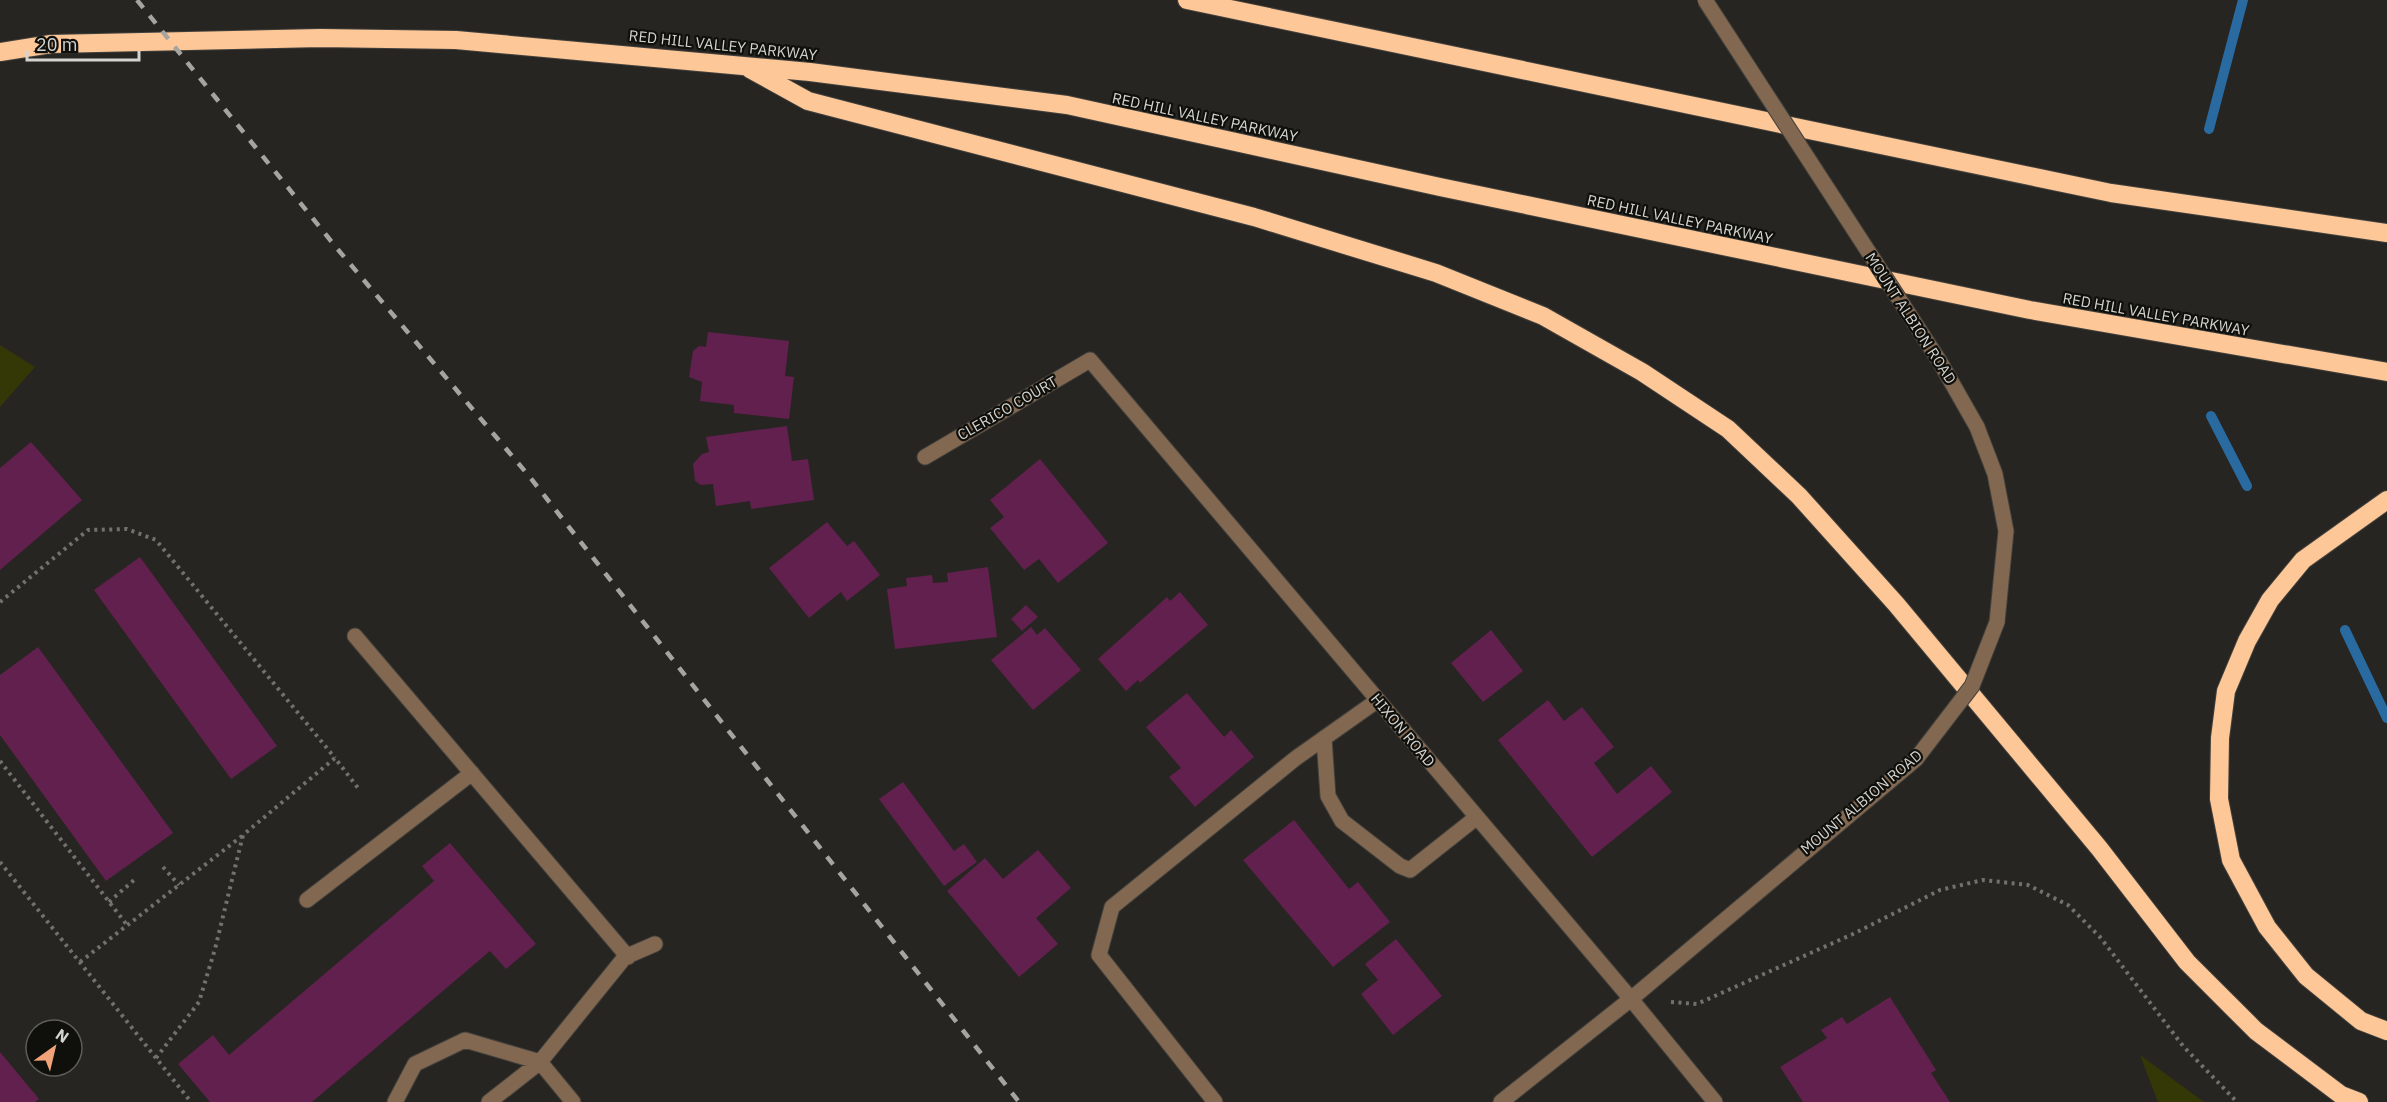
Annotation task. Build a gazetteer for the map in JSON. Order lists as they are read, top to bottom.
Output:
{
  "streets": {
    "highway": ["RED HILL VALLEY PARKWAY"],
    "street": ["MOUNT ALBION ROAD", "CLERICO COURT", "HIXON ROAD"]
  },
  "crossings": [
    ["MOUNT ALBION ROAD", "HIXON ROAD"],
    ["CLERICO COURT", "HIXON ROAD"]
  ],
  "scale_bar": "20 m",
  "north": "top right"
}
